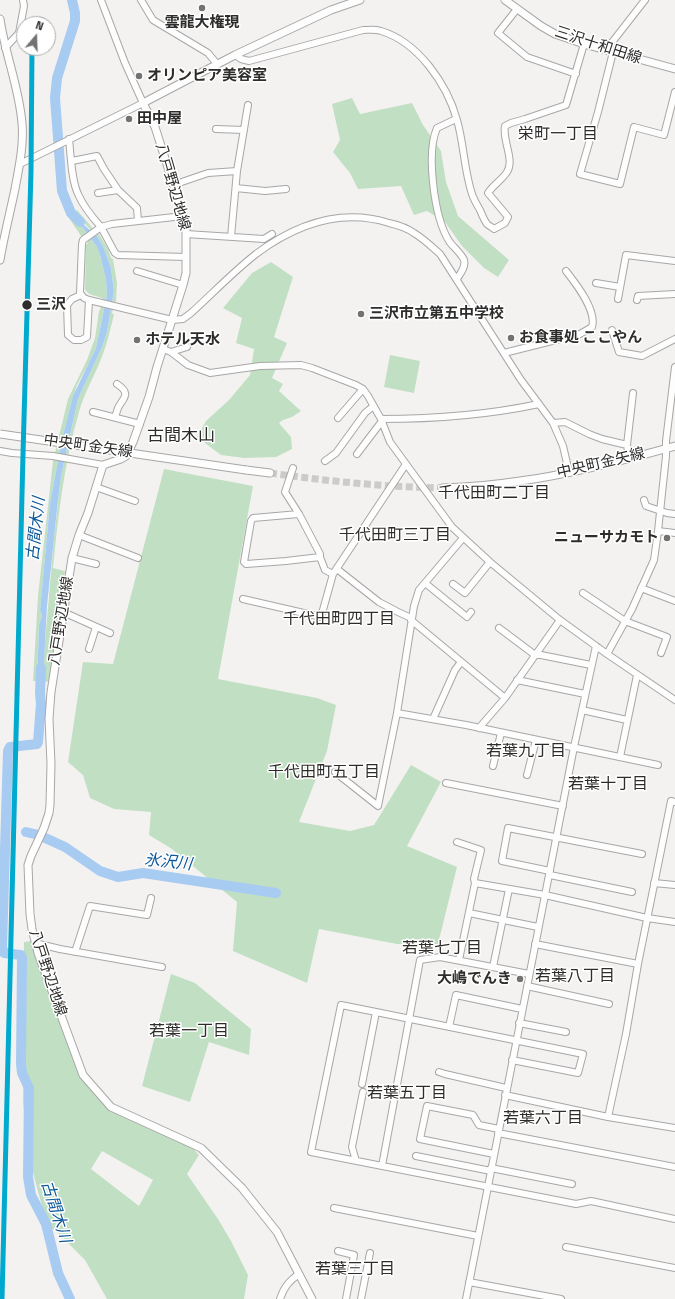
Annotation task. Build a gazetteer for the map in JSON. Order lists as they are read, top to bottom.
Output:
{
  "streets": {
    "main road": ["三沢十和田線", "八戸野辺地線", "中央町金矢線"]
  },
  "districts": [
    "栄町一丁目",
    "古間木山",
    "千代田町二丁目",
    "千代田町三丁目",
    "千代田町四丁目",
    "若葉九丁目",
    "千代田町五丁目",
    "若葉十丁目",
    "若葉七丁目",
    "若葉八丁目",
    "若葉一丁目",
    "若葉五丁目",
    "若葉六丁目",
    "若葉三丁目"
  ],
  "water": ["古間木川", "氷沢川"],
  "places": [
    "雲龍大権現",
    "オリンピア美容室",
    "田中屋",
    "三沢",
    "三沢市立第五中学校",
    "お食事処 ここやん",
    "ホテル天水",
    "ニューサカモト",
    "大嶋でんき"
  ],
  "north": "top"
}
